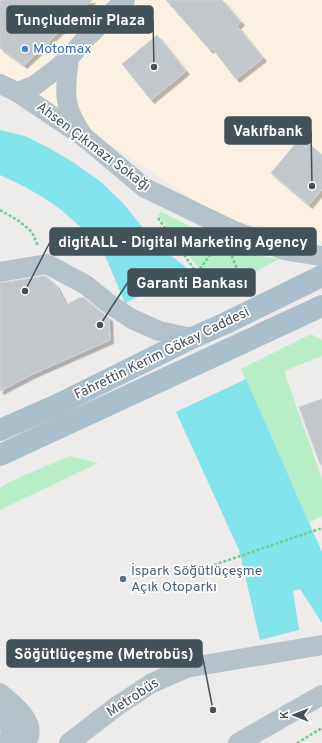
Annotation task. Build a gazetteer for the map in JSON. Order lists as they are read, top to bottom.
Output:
{
  "streets": {
    "main road": ["Fahrettin Kerim Gökay Caddesi"],
    "street": ["Ahsen Çıkmazı Sokağı", "Metrobüs"]
  },
  "places": [
    "Motomax",
    "Tunçludemir Plaza",
    "Vakıfbank",
    "digitALL - Digital Marketing Agency",
    "Garanti Bankası",
    "İspark Söğütlüçeşme Açık Otoparkı",
    "Söğütlüçeşme (Metrobüs)"
  ],
  "north": "left"
}
